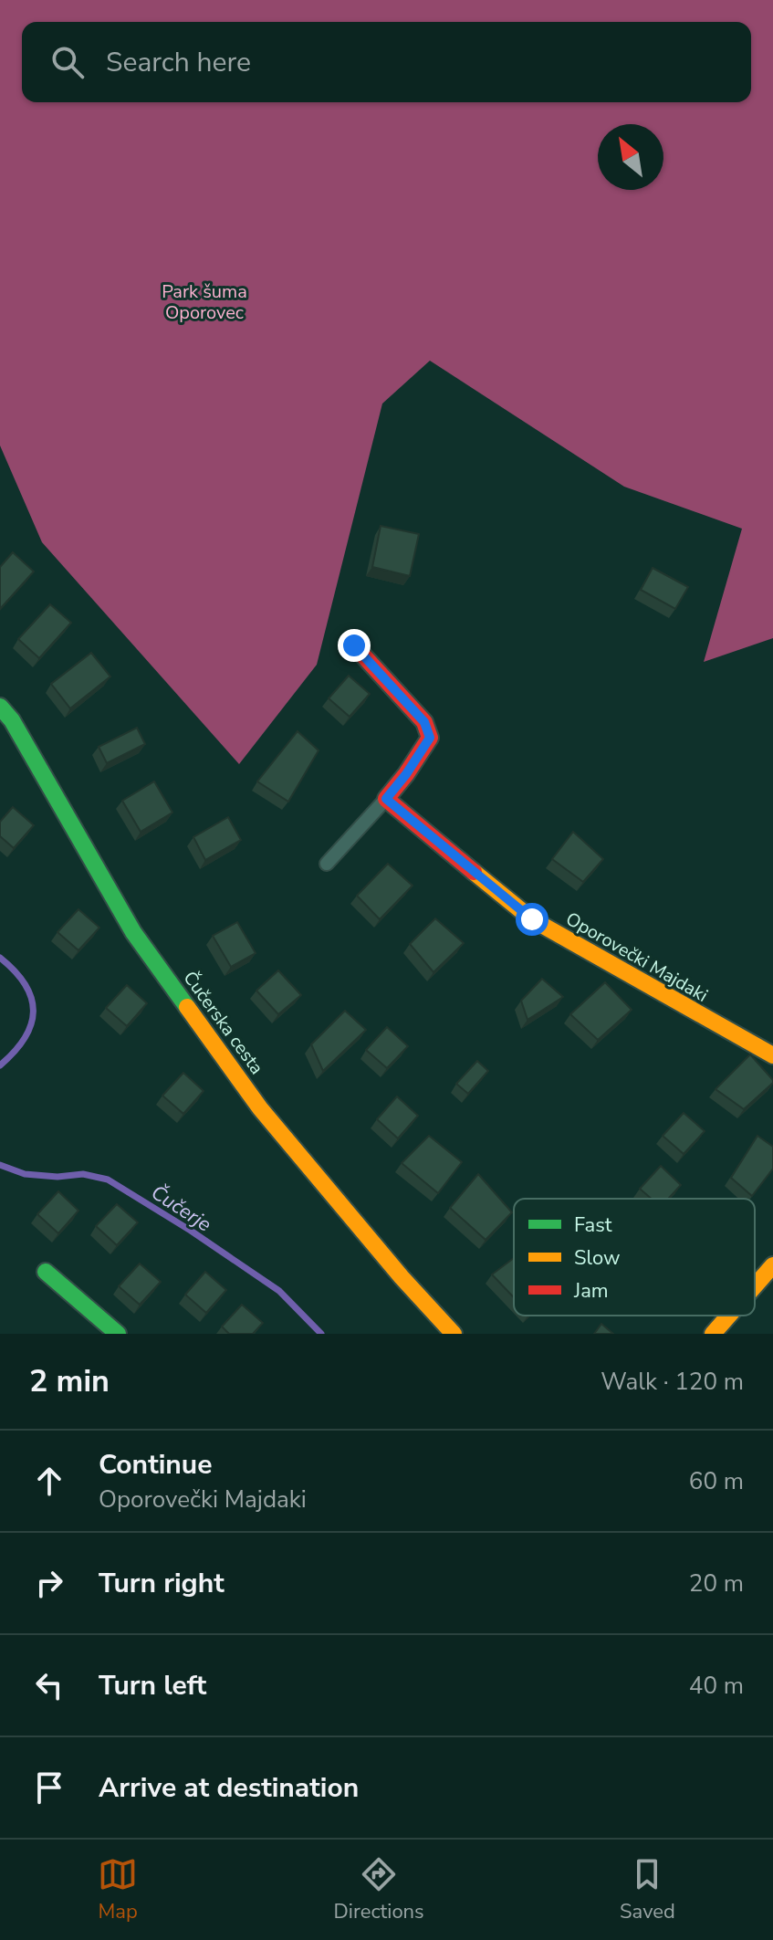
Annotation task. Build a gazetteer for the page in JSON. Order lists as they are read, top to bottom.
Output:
{
  "streets": {
    "street": ["Oporovečki Majdaki", "Čučerska cesta"]
  },
  "water": ["Čučerje"],
  "parks": ["Park šuma Oporovec"],
  "legend": ["Fast", "Slow", "Jam"],
  "north": "top left",
  "page": {
    "search": "Search here",
    "heading": ["2 min", "Walk · 120 m"],
    "list": [
      ["Continue", "Oporovečki Majdaki", "60 m"],
      ["Turn right", "20 m"],
      ["Turn left", "40 m"],
      "Arrive at destination"
    ],
    "nav": ["Map", "Directions", "Saved"]
  }
}
